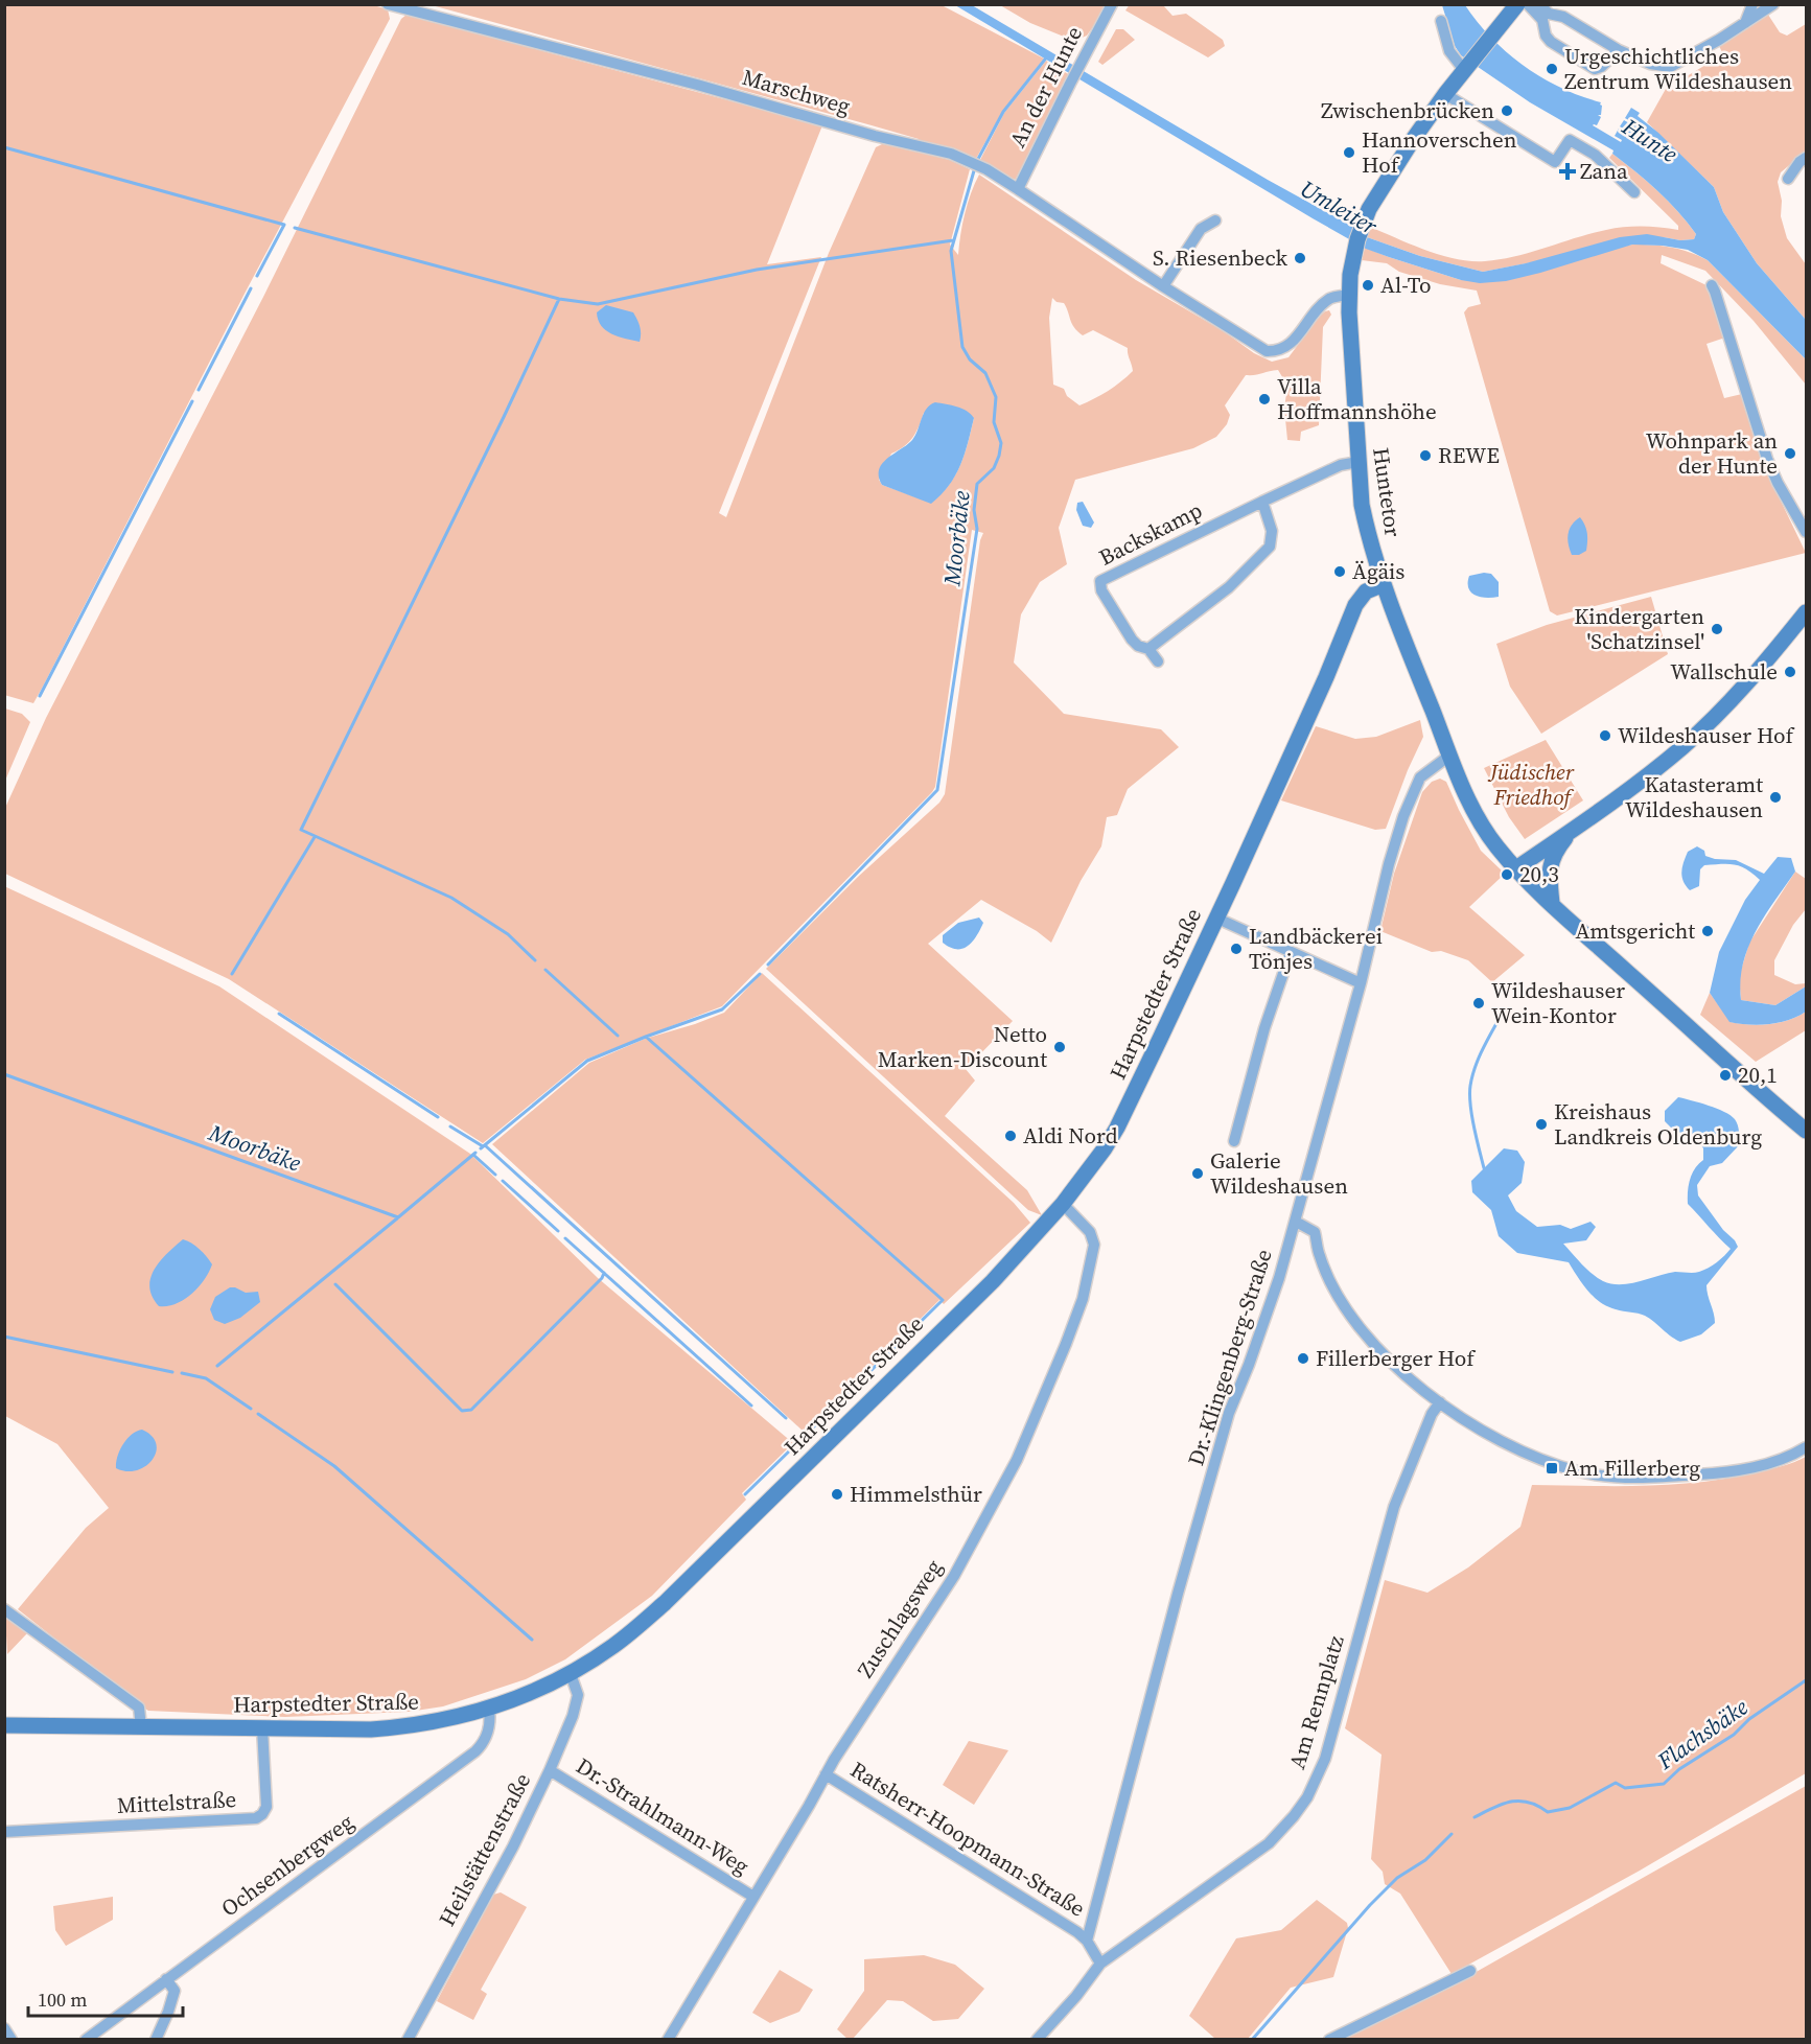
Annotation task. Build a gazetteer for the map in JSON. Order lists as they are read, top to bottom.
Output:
{
  "streets": {
    "main road": ["Huntetor", "Harpstedter Straße"],
    "street": [
      "An der Hunte",
      "Marschweg",
      "Backskamp",
      "Dr.-Klingenberg-Straße",
      "Zuschlagsweg",
      "Am Rennplatz",
      "Mittelstraße",
      "Dr.-Strahlmann-Weg",
      "Ratsherr-Hoopmann-Straße",
      "Heilstättenstraße",
      "Ochsenbergweg"
    ]
  },
  "crossings": [
    ["An der Hunte", "Marschweg"],
    ["Marschweg", "Huntetor"],
    ["Huntetor", "Backskamp"],
    ["Huntetor", "Harpstedter Straße"],
    ["Huntetor", "Dr.-Klingenberg-Straße"],
    ["Harpstedter Straße", "Zuschlagsweg"],
    ["Harpstedter Straße", "Mittelstraße"],
    ["Harpstedter Straße", "Heilstättenstraße"],
    ["Harpstedter Straße", "Ochsenbergweg"],
    ["Dr.-Klingenberg-Straße", "Ratsherr-Hoopmann-Straße"],
    ["Zuschlagsweg", "Dr.-Strahlmann-Weg"],
    ["Zuschlagsweg", "Ratsherr-Hoopmann-Straße"],
    ["Dr.-Strahlmann-Weg", "Heilstättenstraße"]
  ],
  "water": [
    "Hunte",
    "Umleiter",
    "Moorbäke",
    "Flachsbäke"
  ],
  "parks": ["Jüdischer Friedhof"],
  "places": {
    "other": [
      "Urgeschichtliches Zentrum Wildeshausen",
      "Zwischenbrücken",
      "Hannoverschen Hof",
      "S. Riesenbeck",
      "Al-To",
      "Villa Hoffmannshöhe",
      "Wohnpark an der Hunte",
      "REWE",
      "Ägäis",
      "Kindergarten 'Schatzinsel'",
      "Wallschule",
      "Wildeshauser Hof",
      "Katasteramt Wildeshausen",
      "20,3",
      "Amtsgericht",
      "Landbäckerei Tönjes",
      "Wildeshauser Wein-Kontor",
      "Netto Marken-Discount",
      "20,1",
      "Kreishaus Landkreis Oldenburg",
      "Aldi Nord",
      "Galerie Wildeshausen",
      "Fillerberger Hof",
      "Himmelsthür"
    ],
    "health": ["Zana"],
    "transit": ["Am Fillerberg"]
  },
  "scale_bar": "100 m"
}
